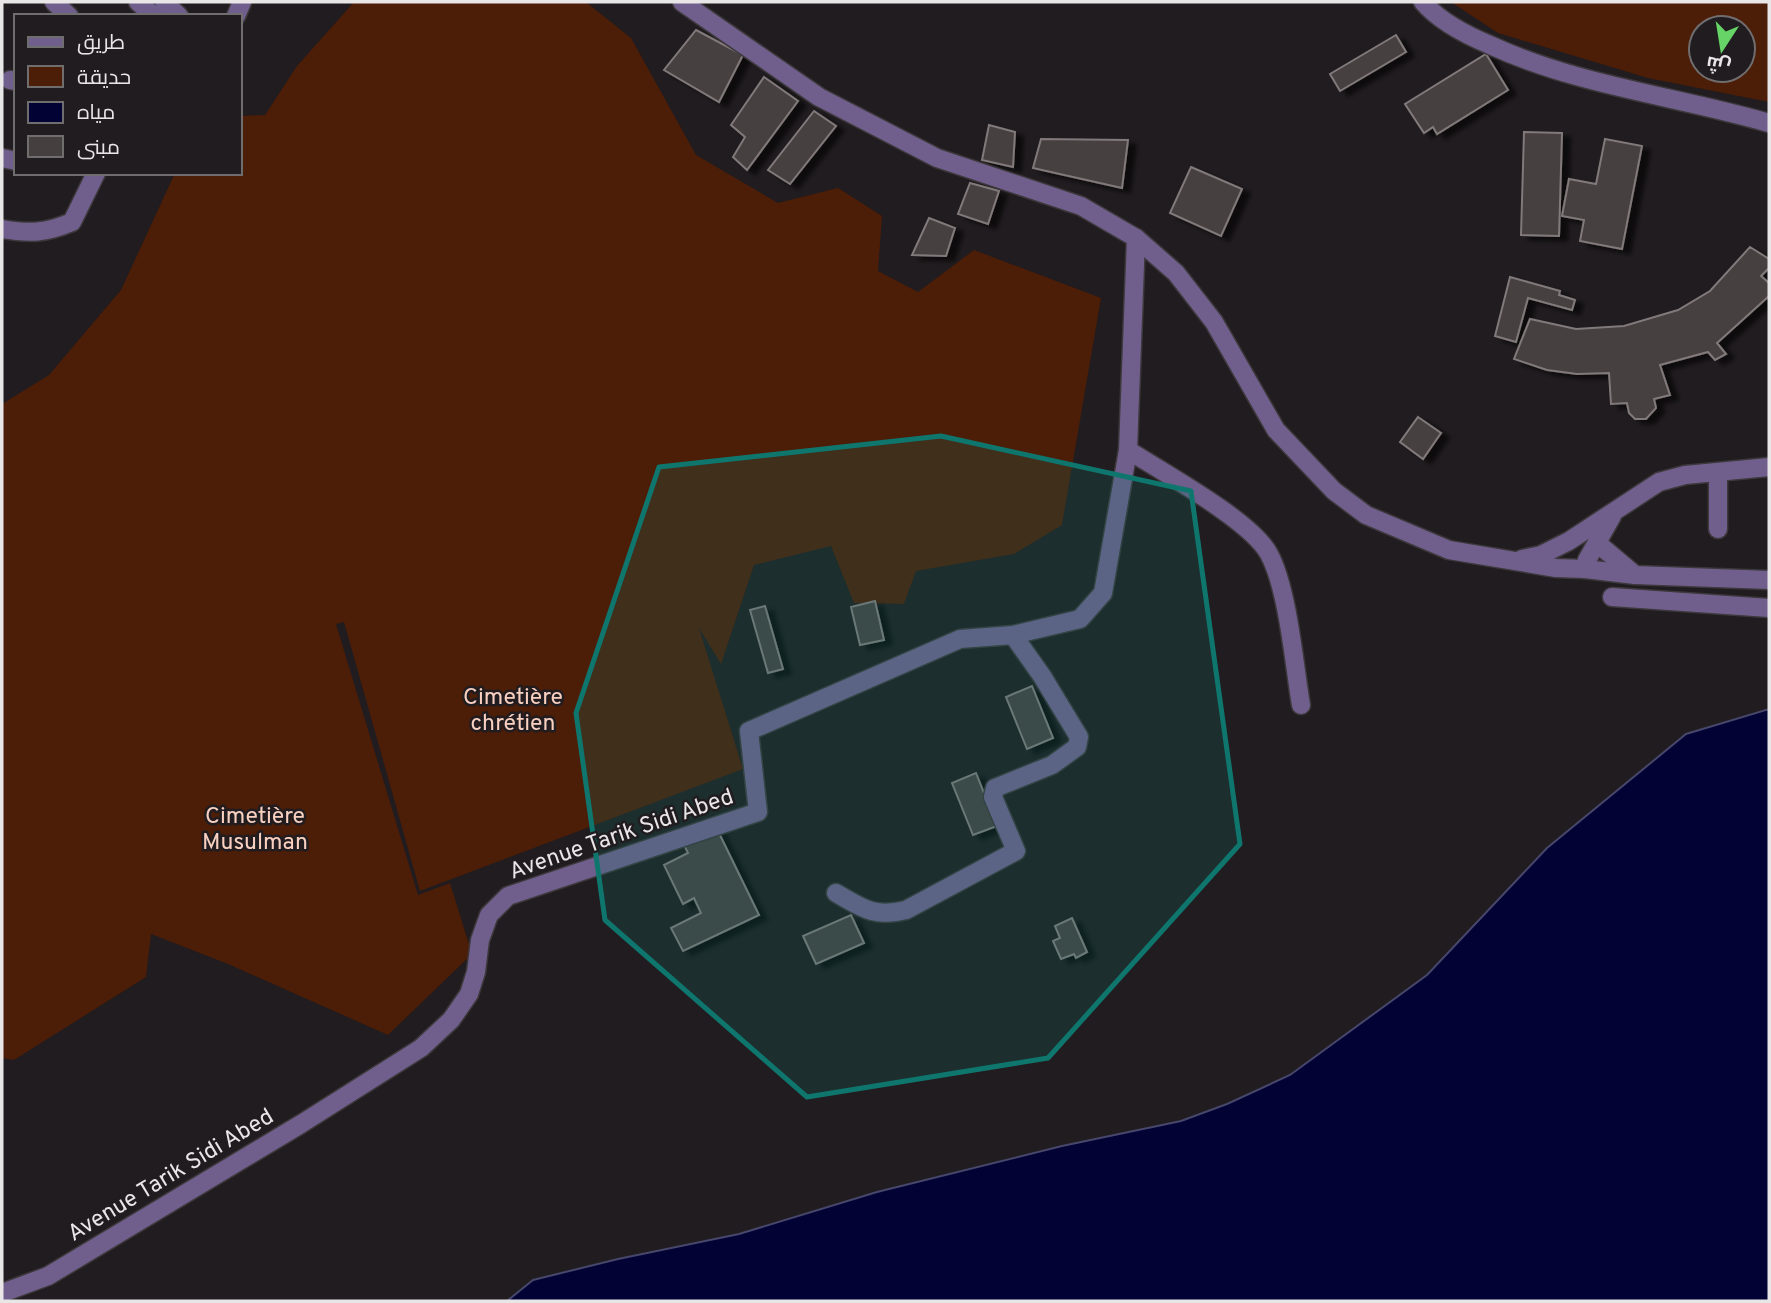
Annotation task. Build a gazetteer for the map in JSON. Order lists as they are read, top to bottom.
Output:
{
  "streets": {
    "street": ["Avenue Tarik Sidi Abed"]
  },
  "parks": ["Cimetière chrétien", "Cimetière Musulman"],
  "legend": [
    "طريق",
    "حديقة",
    "مياه",
    "مبنى"
  ],
  "north": "bottom"
}
